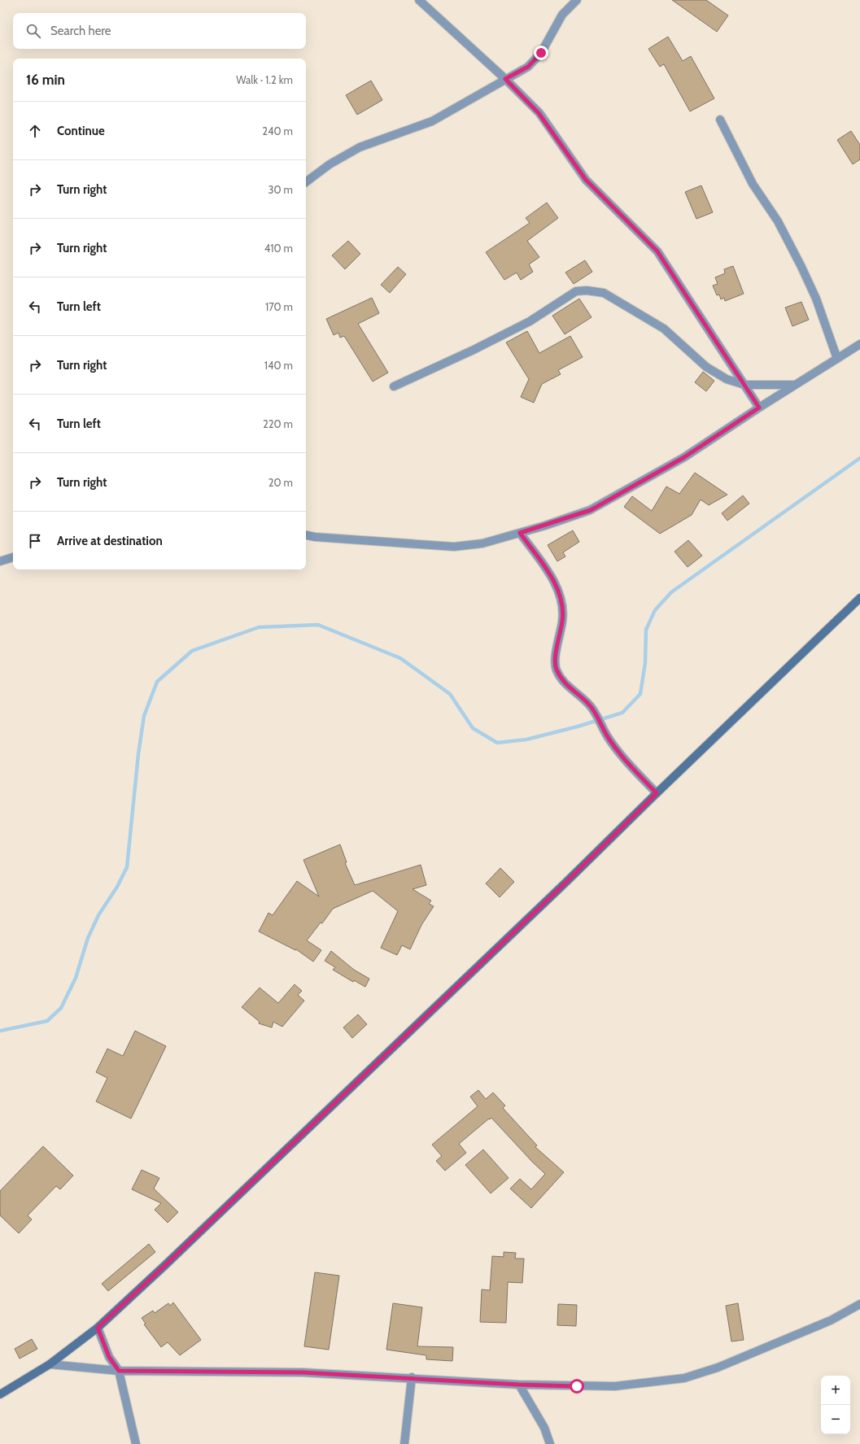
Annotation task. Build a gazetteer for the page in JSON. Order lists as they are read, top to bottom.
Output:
{
  "page": {
    "search": "Search here",
    "heading": ["16 min", "Walk · 1.2 km"],
    "list": [
      ["Continue", "240 m"],
      ["Turn right", "30 m"],
      ["Turn right", "410 m"],
      ["Turn left", "170 m"],
      ["Turn right", "140 m"],
      ["Turn left", "220 m"],
      ["Turn right", "20 m"],
      "Arrive at destination"
    ],
    "map_buttons": ["+", "−"]
  }
}
